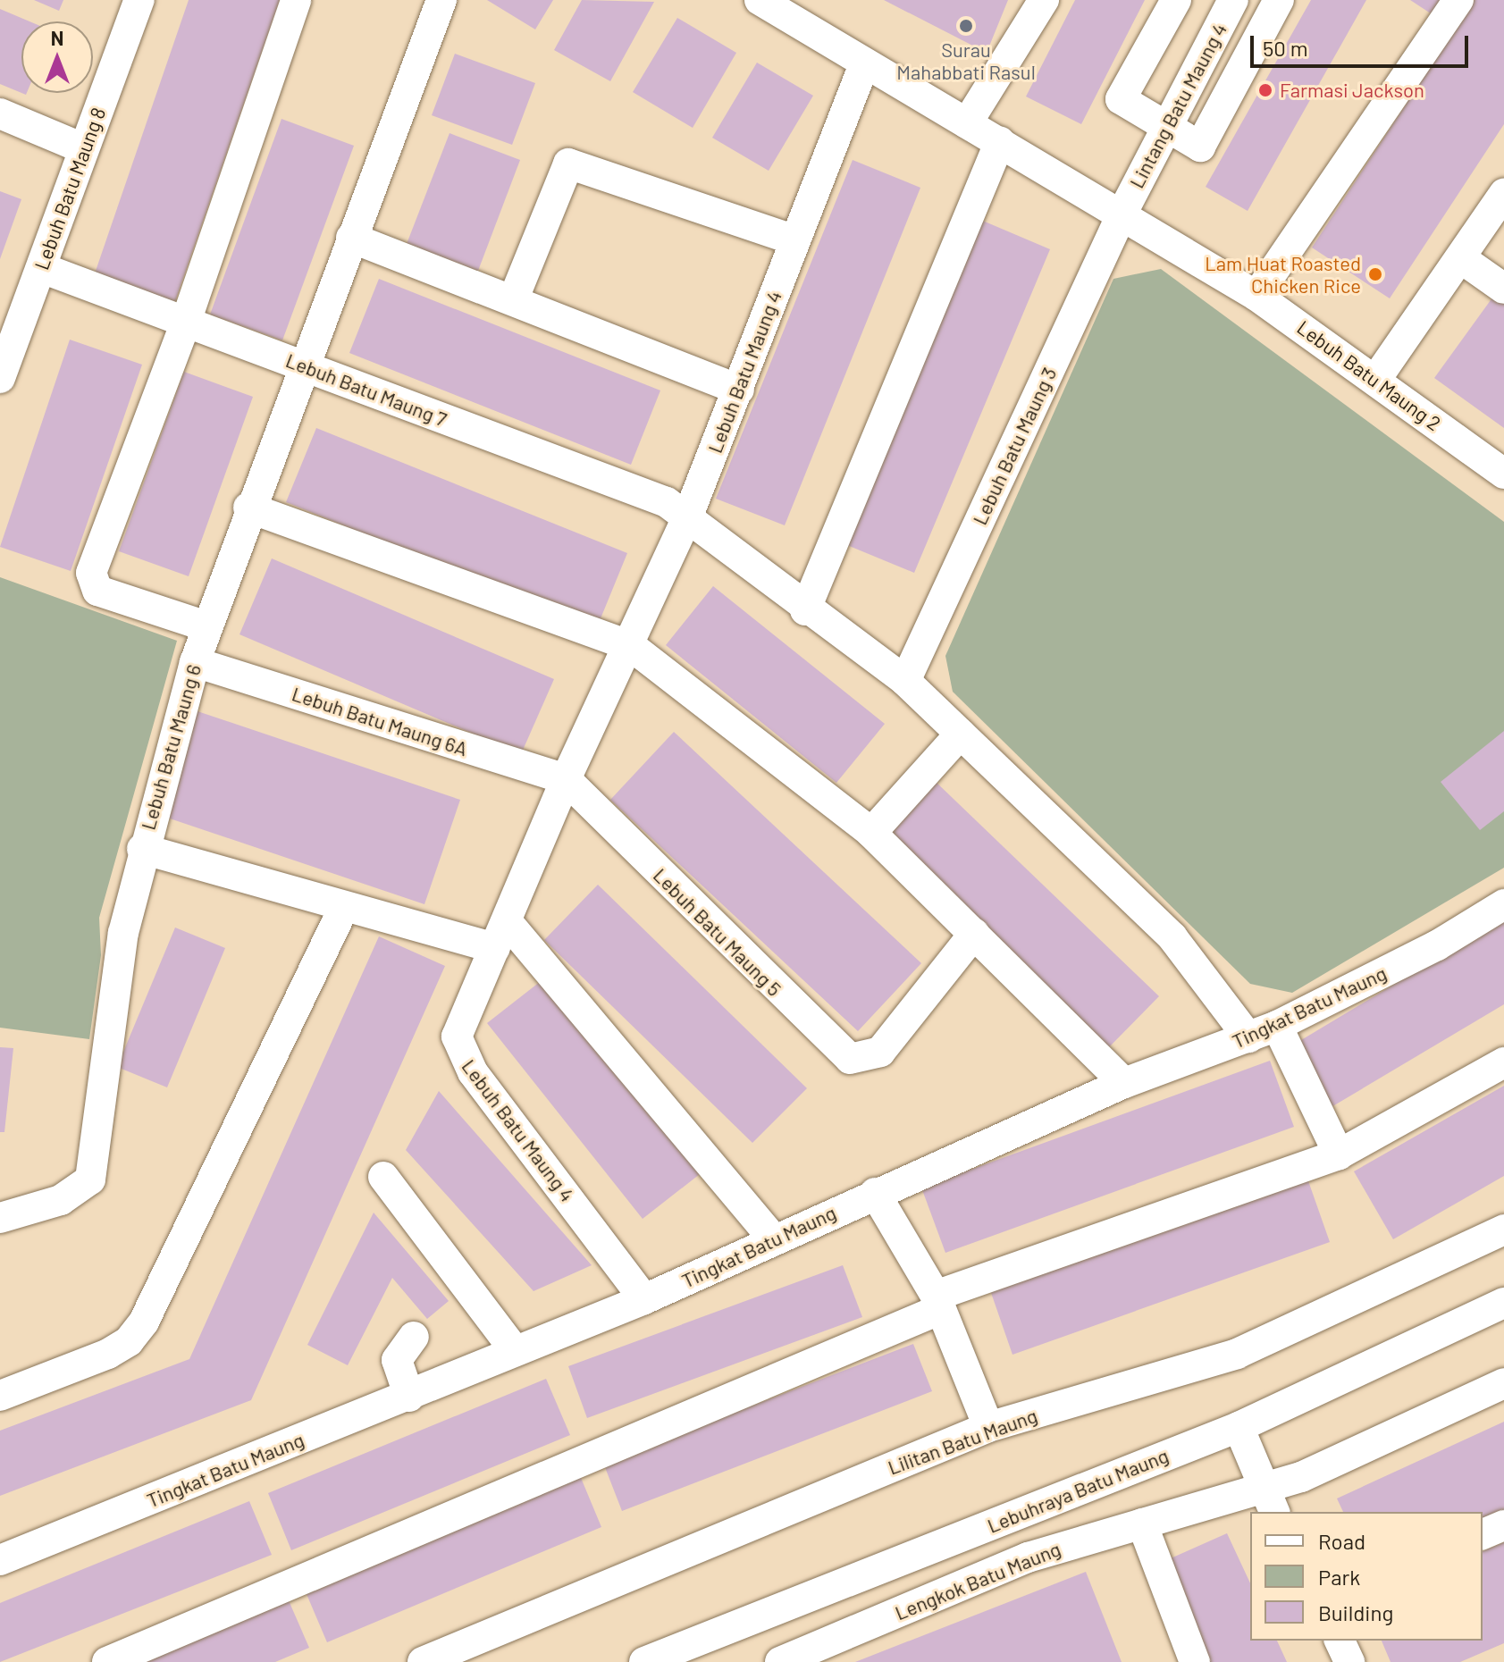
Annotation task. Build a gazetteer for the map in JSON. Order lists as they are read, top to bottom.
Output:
{
  "streets": {
    "street": [
      "Lintang Batu Maung 4",
      "Lebuh Batu Maung 8",
      "Lebuh Batu Maung 4",
      "Lebuh Batu Maung 2",
      "Lebuh Batu Maung 7",
      "Lebuh Batu Maung 3",
      "Lebuh Batu Maung 6A",
      "Lebuh Batu Maung 6",
      "Lebuh Batu Maung 5",
      "Tingkat Batu Maung",
      "Lilitan Batu Maung",
      "Lebuhraya Batu Maung",
      "Lengkok Batu Maung"
    ]
  },
  "crossings": [
    ["Lintang Batu Maung 4", "Lebuh Batu Maung 2"],
    ["Lintang Batu Maung 4", "Lebuh Batu Maung 3"],
    ["Lebuh Batu Maung 8", "Lebuh Batu Maung 7"],
    ["Lebuh Batu Maung 4", "Lebuh Batu Maung 7"],
    ["Lebuh Batu Maung 4", "Lebuh Batu Maung 6A"],
    ["Lebuh Batu Maung 4", "Lebuh Batu Maung 5"],
    ["Lebuh Batu Maung 4", "Tingkat Batu Maung"],
    ["Lebuh Batu Maung 2", "Lebuh Batu Maung 3"],
    ["Lebuh Batu Maung 7", "Lebuh Batu Maung 6"],
    ["Lebuh Batu Maung 6A", "Lebuh Batu Maung 6"],
    ["Lebuh Batu Maung 6A", "Lebuh Batu Maung 5"]
  ],
  "places": ["Surau Mahabbati Rasul", "Farmasi Jackson", "Lam Huat Roasted Chicken Rice"],
  "legend": ["Road", "Park", "Building"],
  "scale_bar": "50 m",
  "north": "top"
}
